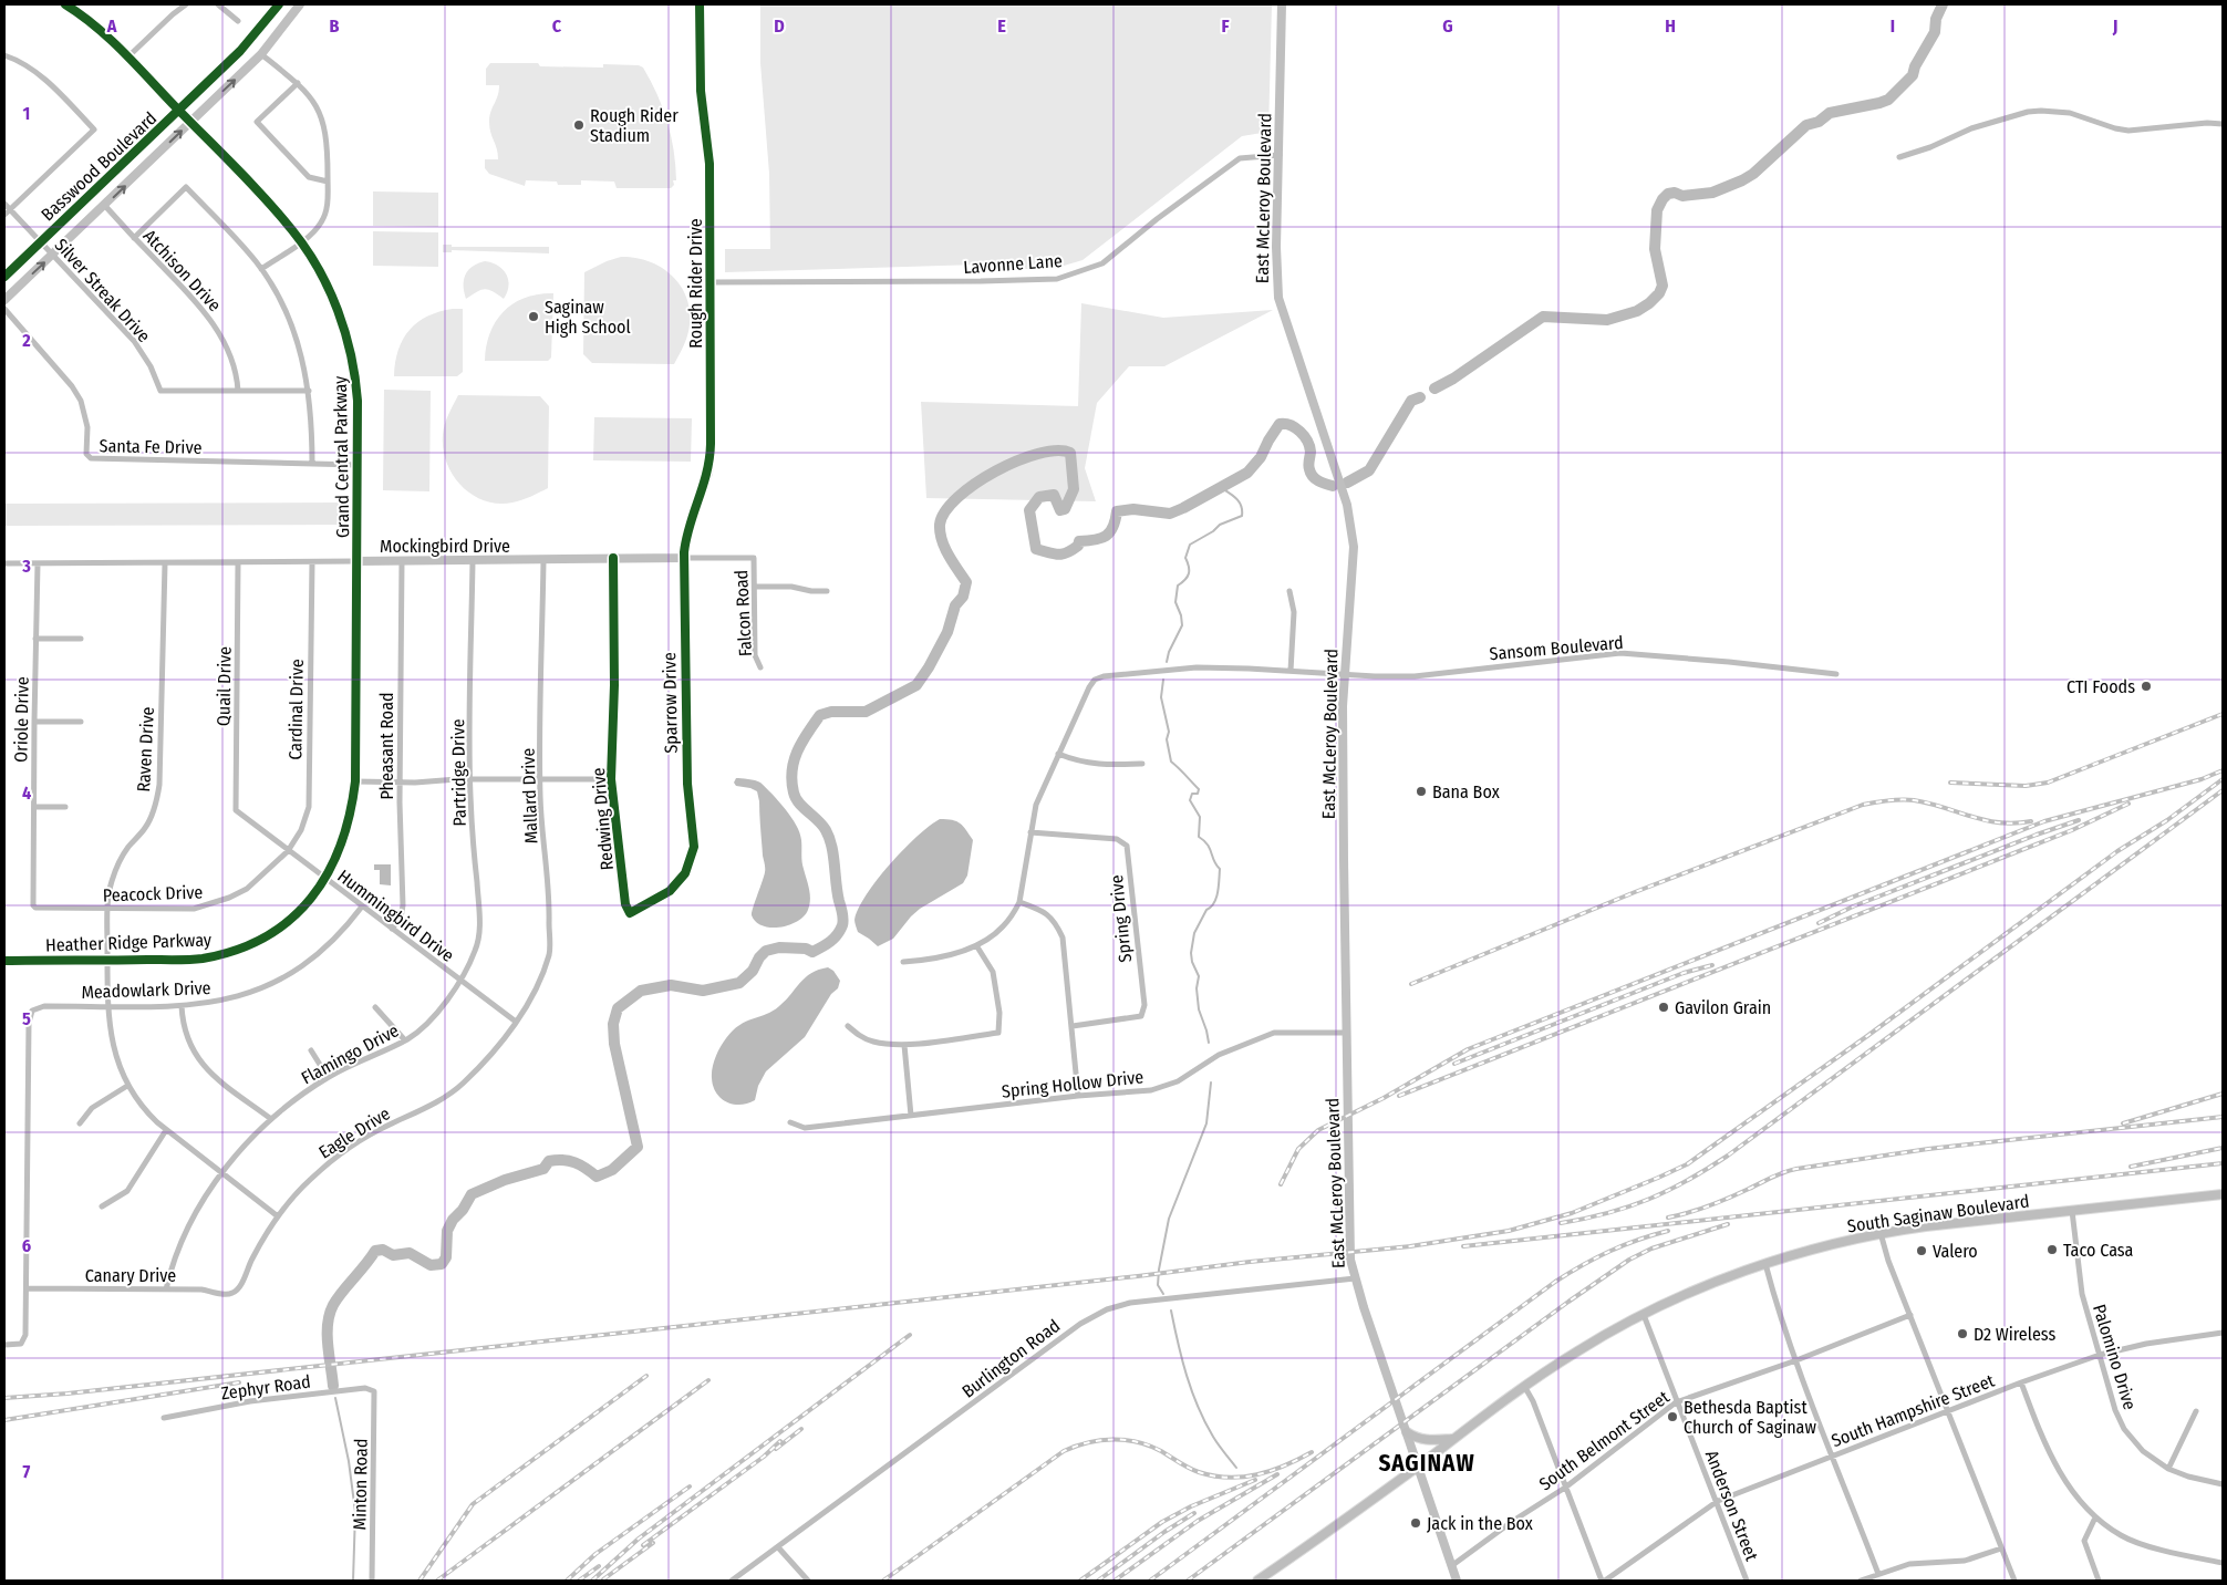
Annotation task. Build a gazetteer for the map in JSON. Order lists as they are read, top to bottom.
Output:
{
  "streets": {
    "main road": [
      "Basswood Boulevard",
      "East McLeroy Boulevard",
      "Rough Rider Drive",
      "Grand Central Parkway",
      "Mockingbird Drive",
      "Heather Ridge Parkway",
      "South Saginaw Boulevard"
    ],
    "street": [
      "Lavonne Lane",
      "Atchison Drive",
      "Silver Streak Drive",
      "Santa Fe Drive",
      "Falcon Road",
      "Sansom Boulevard",
      "Quail Drive",
      "Sparrow Drive",
      "Cardinal Drive",
      "Oriole Drive",
      "Pheasant Road",
      "Raven Drive",
      "Partridge Drive",
      "Mallard Drive",
      "Redwing Drive",
      "Peacock Drive",
      "Hummingbird Drive",
      "Spring Drive",
      "Meadowlark Drive",
      "Flamingo Drive",
      "Spring Hollow Drive",
      "Eagle Drive",
      "Canary Drive",
      "Palomino Drive",
      "Burlington Road",
      "Zephyr Road",
      "South Hampshire Street",
      "South Belmont Street",
      "Minton Road",
      "Anderson Street"
    ]
  },
  "crossings": [
    ["Basswood Boulevard", "Atchison Drive"],
    ["Basswood Boulevard", "Silver Streak Drive"],
    ["Basswood Boulevard", "Grand Central Parkway"],
    ["East McLeroy Boulevard", "Lavonne Lane"],
    ["East McLeroy Boulevard", "Sansom Boulevard"],
    ["East McLeroy Boulevard", "Spring Hollow Drive"],
    ["East McLeroy Boulevard", "South Saginaw Boulevard"],
    ["East McLeroy Boulevard", "Burlington Road"],
    ["East McLeroy Boulevard", "South Belmont Street"],
    ["Lavonne Lane", "Rough Rider Drive"],
    ["Atchison Drive", "Silver Streak Drive"],
    ["Rough Rider Drive", "Mockingbird Drive"],
    ["Rough Rider Drive", "Sparrow Drive"],
    ["Santa Fe Drive", "Grand Central Parkway"],
    ["Grand Central Parkway", "Mockingbird Drive"],
    ["Grand Central Parkway", "Hummingbird Drive"],
    ["Grand Central Parkway", "Heather Ridge Parkway"],
    ["Mockingbird Drive", "Falcon Road"],
    ["Mockingbird Drive", "Quail Drive"],
    ["Mockingbird Drive", "Sparrow Drive"],
    ["Mockingbird Drive", "Cardinal Drive"],
    ["Mockingbird Drive", "Oriole Drive"],
    ["Mockingbird Drive", "Pheasant Road"],
    ["Mockingbird Drive", "Raven Drive"],
    ["Mockingbird Drive", "Partridge Drive"],
    ["Mockingbird Drive", "Mallard Drive"],
    ["Mockingbird Drive", "Redwing Drive"],
    ["Sansom Boulevard", "Spring Drive"],
    ["Quail Drive", "Hummingbird Drive"],
    ["Sparrow Drive", "Redwing Drive"],
    ["Cardinal Drive", "Peacock Drive"],
    ["Cardinal Drive", "Hummingbird Drive"],
    ["Oriole Drive", "Peacock Drive"],
    ["Pheasant Road", "Hummingbird Drive"],
    ["Raven Drive", "Peacock Drive"],
    ["Raven Drive", "Heather Ridge Parkway"],
    ["Raven Drive", "Meadowlark Drive"],
    ["Raven Drive", "Flamingo Drive"],
    ["Raven Drive", "Eagle Drive"],
    ["Partridge Drive", "Hummingbird Drive"],
    ["Partridge Drive", "Flamingo Drive"],
    ["Mallard Drive", "Hummingbird Drive"],
    ["Mallard Drive", "Eagle Drive"],
    ["Peacock Drive", "Hummingbird Drive"],
    ["Hummingbird Drive", "Heather Ridge Parkway"],
    ["Hummingbird Drive", "Meadowlark Drive"],
    ["Hummingbird Drive", "Flamingo Drive"],
    ["Hummingbird Drive", "Eagle Drive"],
    ["Meadowlark Drive", "Canary Drive"],
    ["Flamingo Drive", "Canary Drive"],
    ["Eagle Drive", "Canary Drive"],
    ["South Saginaw Boulevard", "Palomino Drive"],
    ["South Saginaw Boulevard", "Anderson Street"],
    ["Palomino Drive", "South Hampshire Street"],
    ["Zephyr Road", "Minton Road"],
    ["South Hampshire Street", "Anderson Street"],
    ["South Belmont Street", "Anderson Street"]
  ],
  "districts": ["SAGINAW"],
  "places": [
    "Rough Rider Stadium",
    "Saginaw High School",
    "CTI Foods",
    "Bana Box",
    "Gavilon Grain",
    "Taco Casa",
    "Valero",
    "D2 Wireless",
    "Bethesda Baptist Church of Saginaw",
    "Jack in the Box"
  ],
  "grid": {
    "columns": [
      "A",
      "B",
      "C",
      "D",
      "E",
      "F",
      "G",
      "H",
      "I",
      "J"
    ],
    "rows": [
      "1",
      "2",
      "3",
      "4",
      "5",
      "6",
      "7"
    ]
  }
}
